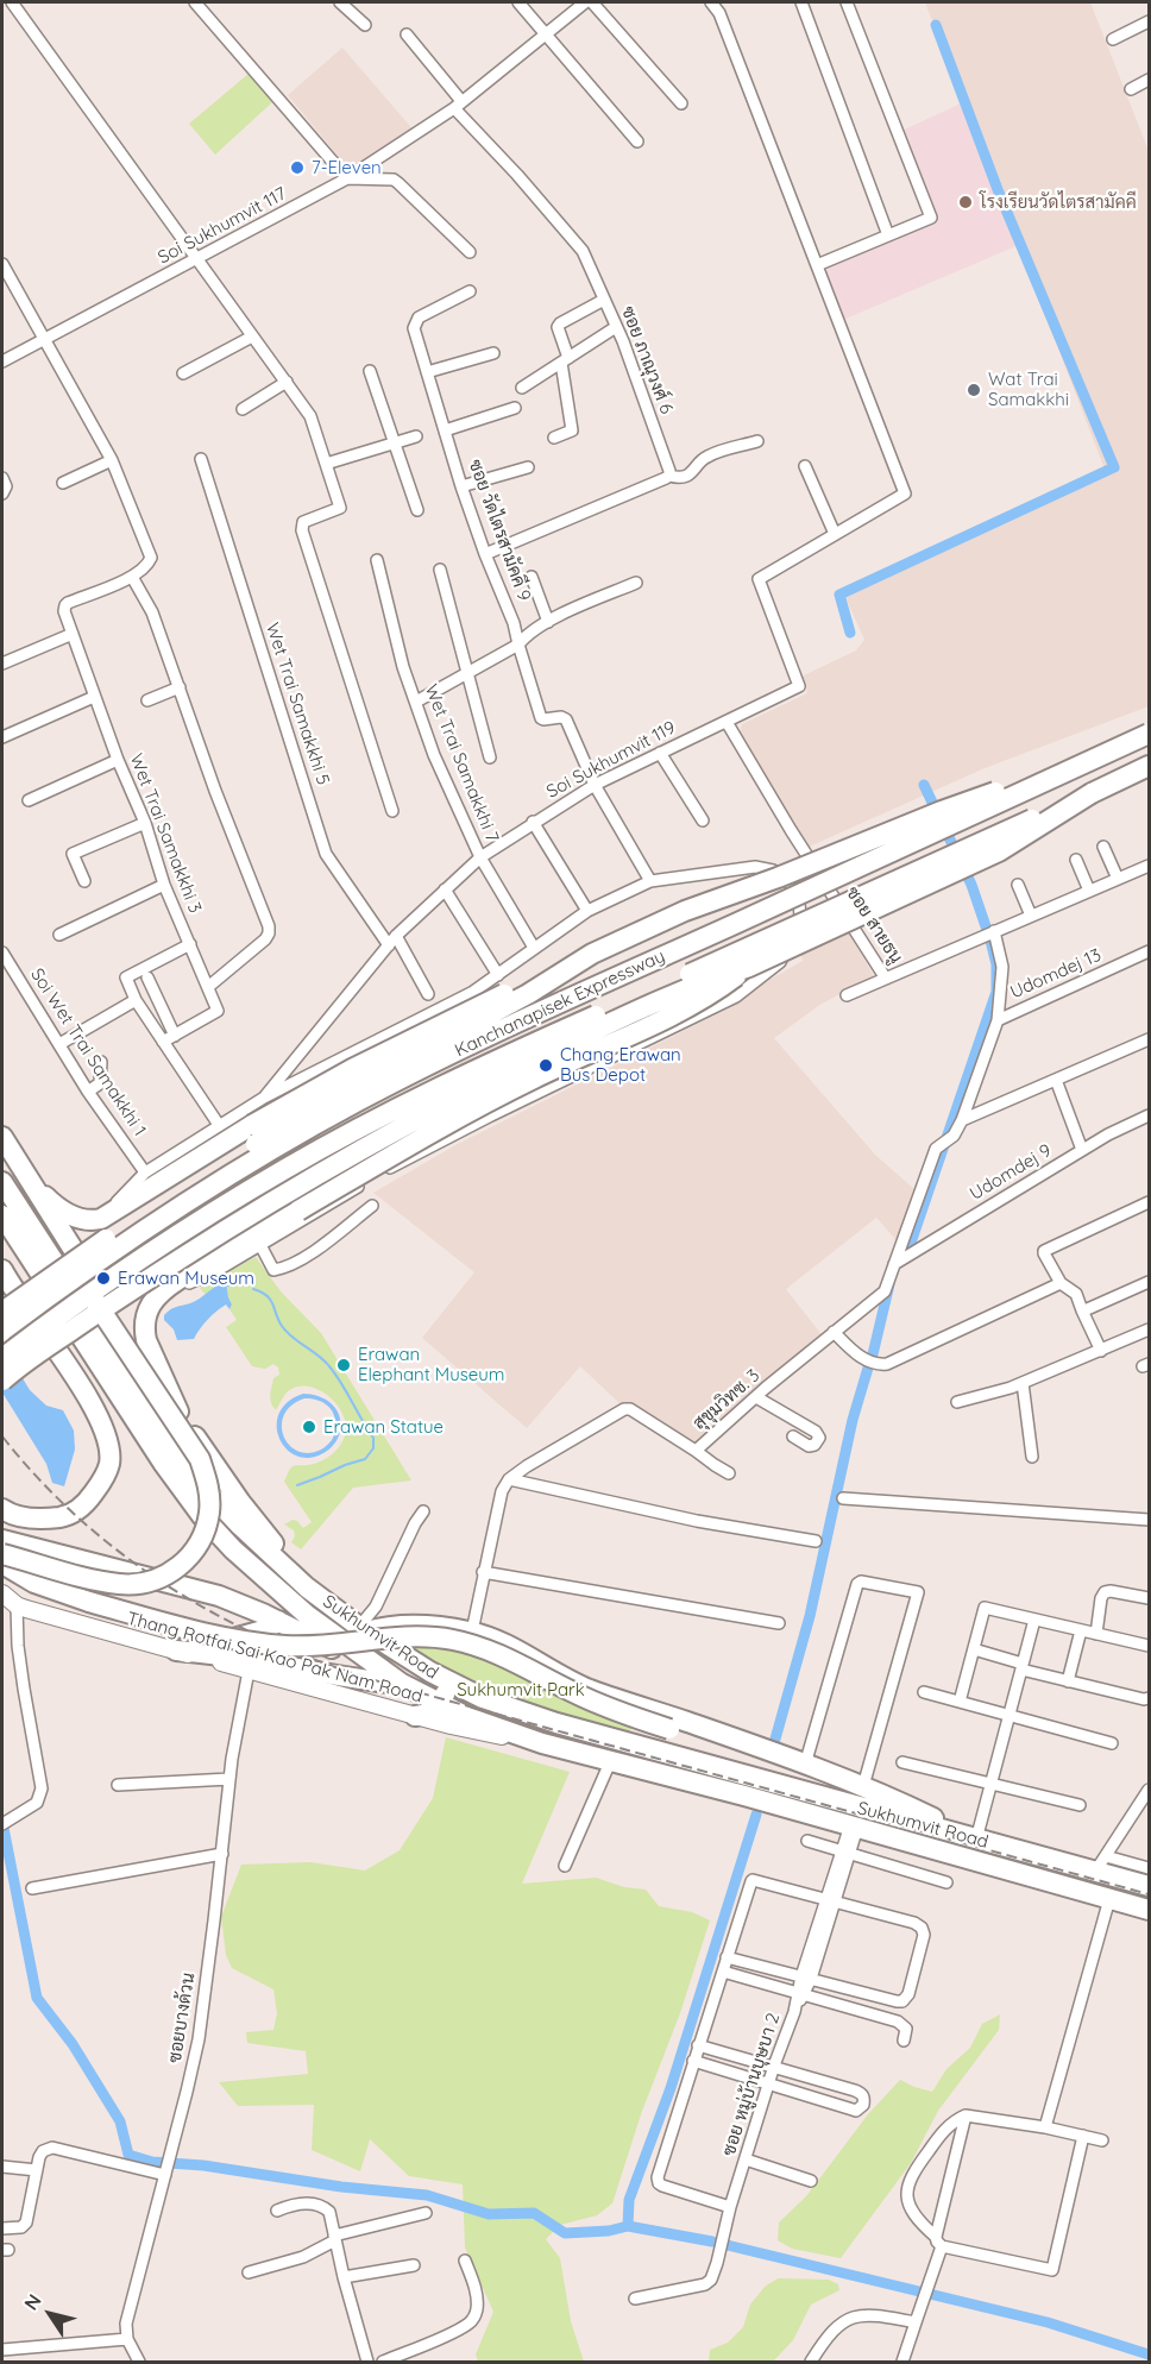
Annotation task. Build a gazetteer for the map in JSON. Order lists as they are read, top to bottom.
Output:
{
  "streets": {
    "highway": ["Kanchanapisek Expressway", "Sukhumvit Road"],
    "main road": ["Thang Rotfai Sai Kao Pak Nam Road"],
    "street": [
      "Soi Sukhumvit 117",
      "ซอย ภาณุวงศ์ 6",
      "ซอย วัดไตรสามัคคี 9",
      "Wet Trai Samakkhi 5",
      "Soi Sukhumvit 119",
      "Wet Trai Samakkhi 7",
      "Wet Trai Samakkhi 3",
      "ซอย สายธนู",
      "Udomdej 13",
      "Soi Wet Trai Samakkhi 1",
      "Udomdej 9",
      "สุขุมวิทซ. 3",
      "ซอยบางด้วน",
      "ซอย หมู่บ้านบุษบา 2"
    ]
  },
  "crossings": [
    ["Soi Sukhumvit 117", "ซอย ภาณุวงศ์ 6"],
    ["ซอย วัดไตรสามัคคี 9", "Soi Sukhumvit 119"],
    ["Wet Trai Samakkhi 5", "Soi Sukhumvit 119"],
    ["Soi Sukhumvit 119", "Wet Trai Samakkhi 7"],
    ["Soi Sukhumvit 119", "ซอย สายธนู"],
    ["Udomdej 13", "สุขุมวิทซ. 3"],
    ["Udomdej 9", "สุขุมวิทซ. 3"],
    ["Sukhumvit Road", "Thang Rotfai Sai Kao Pak Nam Road"],
    ["Sukhumvit Road", "ซอย หมู่บ้านบุษบา 2"],
    ["Thang Rotfai Sai Kao Pak Nam Road", "ซอยบางด้วน"]
  ],
  "parks": ["Sukhumvit Park"],
  "places": [
    "7-Eleven",
    "โรงเรียนวัดไตรสามัคคี",
    "Wat Trai Samakkhi",
    "Chang Erawan Bus Depot",
    "Erawan Museum",
    "Erawan Elephant Museum",
    "Erawan Statue"
  ],
  "north": "top left"
}
